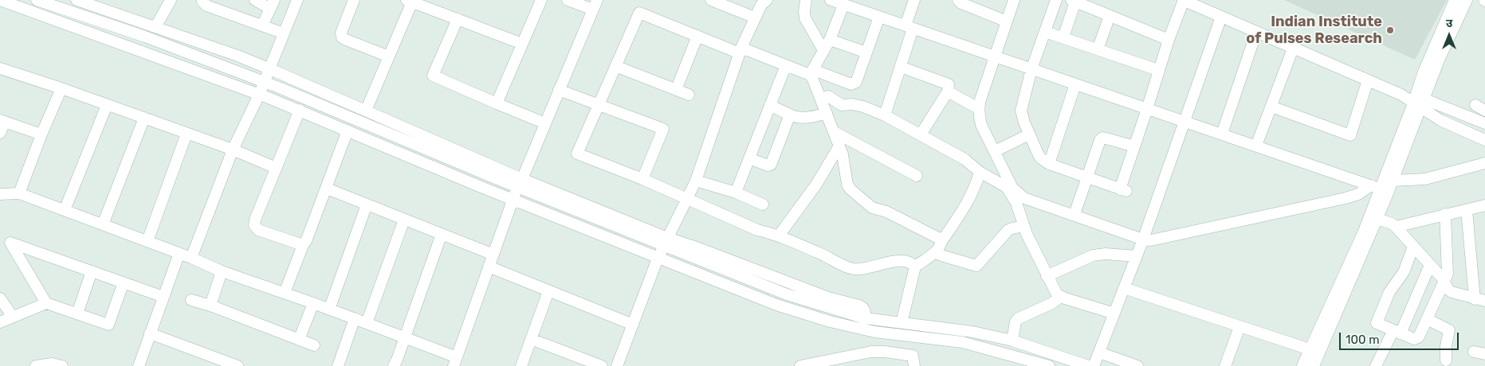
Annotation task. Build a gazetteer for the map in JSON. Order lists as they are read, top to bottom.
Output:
{
  "places": ["Indian Institute of Pulses Research"],
  "scale_bar": "100 m",
  "north": "top"
}
